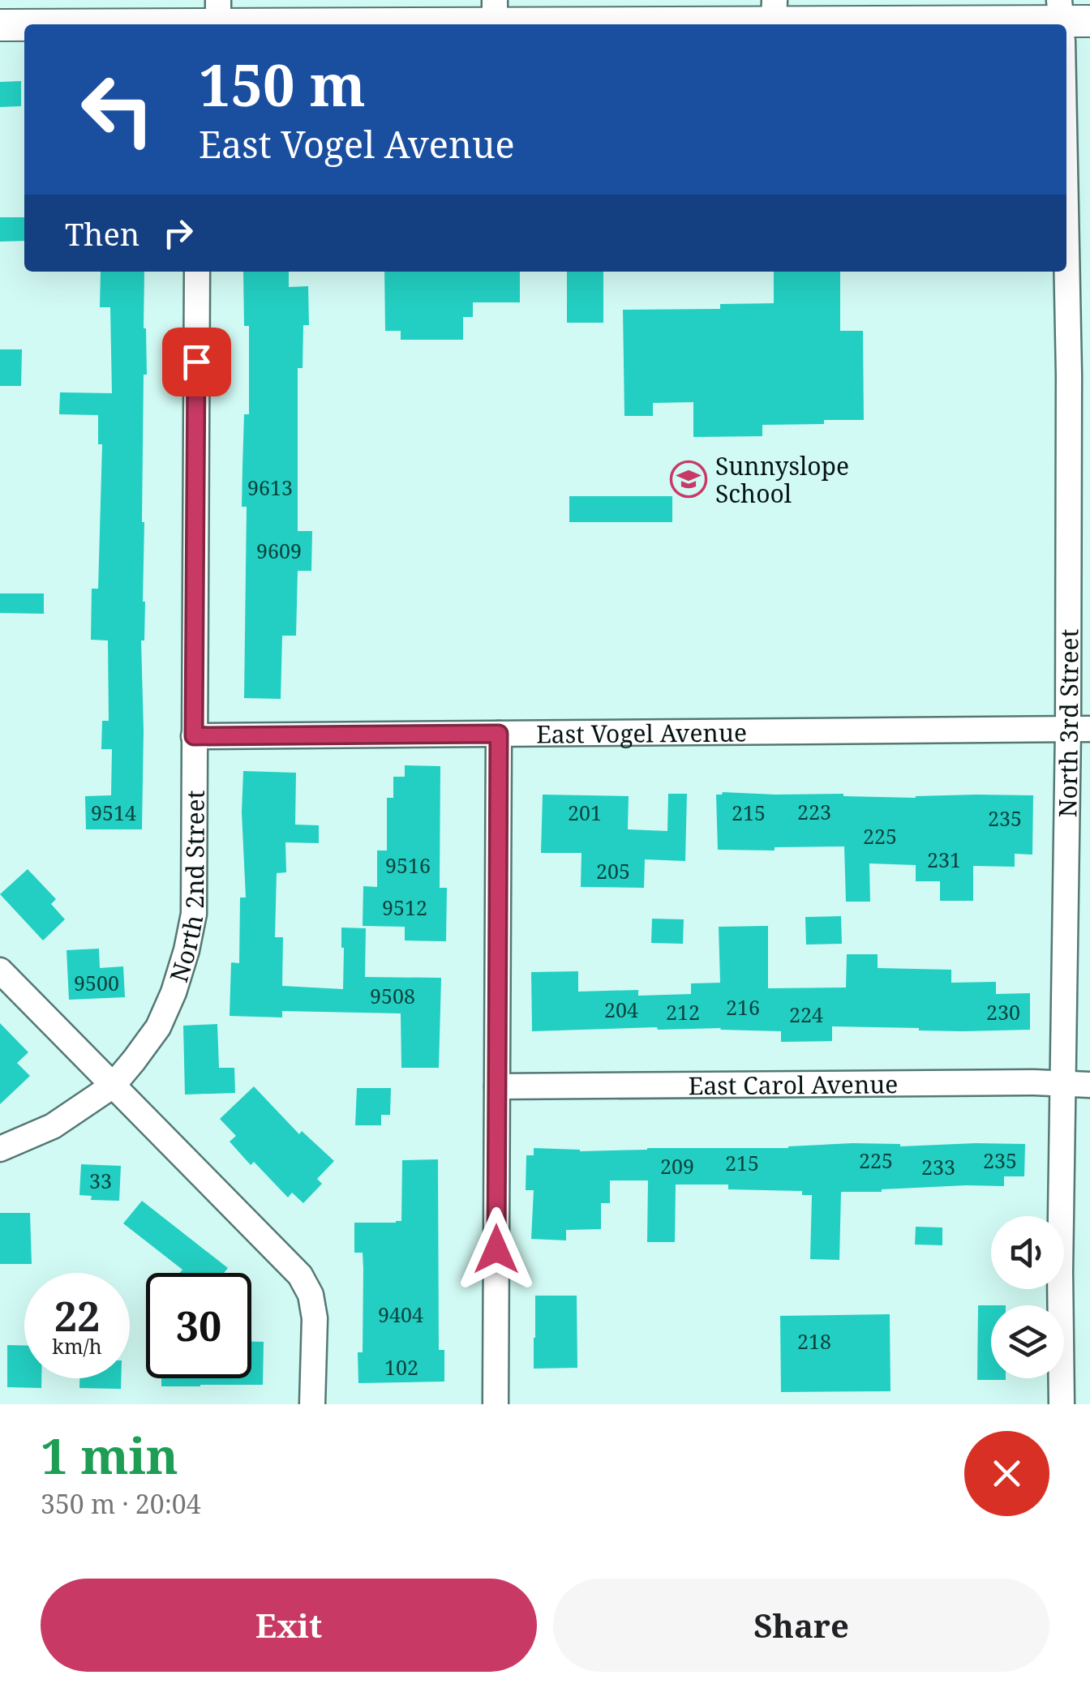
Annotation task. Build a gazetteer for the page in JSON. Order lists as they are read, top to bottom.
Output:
{
  "streets": {
    "street": [
      "North 3rd Street",
      "East Vogel Avenue",
      "North 2nd Street",
      "East Carol Avenue"
    ]
  },
  "crossings": [
    ["North 3rd Street", "East Vogel Avenue"],
    ["North 3rd Street", "East Carol Avenue"],
    ["East Vogel Avenue", "North 2nd Street"]
  ],
  "places": {
    "school or university": ["Sunnyslope School"]
  },
  "house_numbers": [
    "9613",
    "9609",
    "223",
    "9514",
    "201",
    "215",
    "235",
    "225",
    "231",
    "9516",
    "205",
    "9512",
    "9500",
    "9508",
    "216",
    "204",
    "212",
    "230",
    "224",
    "225",
    "235",
    "215",
    "209",
    "233",
    "33",
    "9404",
    "218",
    "102"
  ],
  "page": {
    "turn": ["150 m", "East Vogel Avenue"],
    "then": "Then",
    "speed": "22 km/h",
    "limit": "30",
    "heading": ["1 min", "350 m · 20:04"],
    "buttons": ["Exit", "Share"]
  }
}
